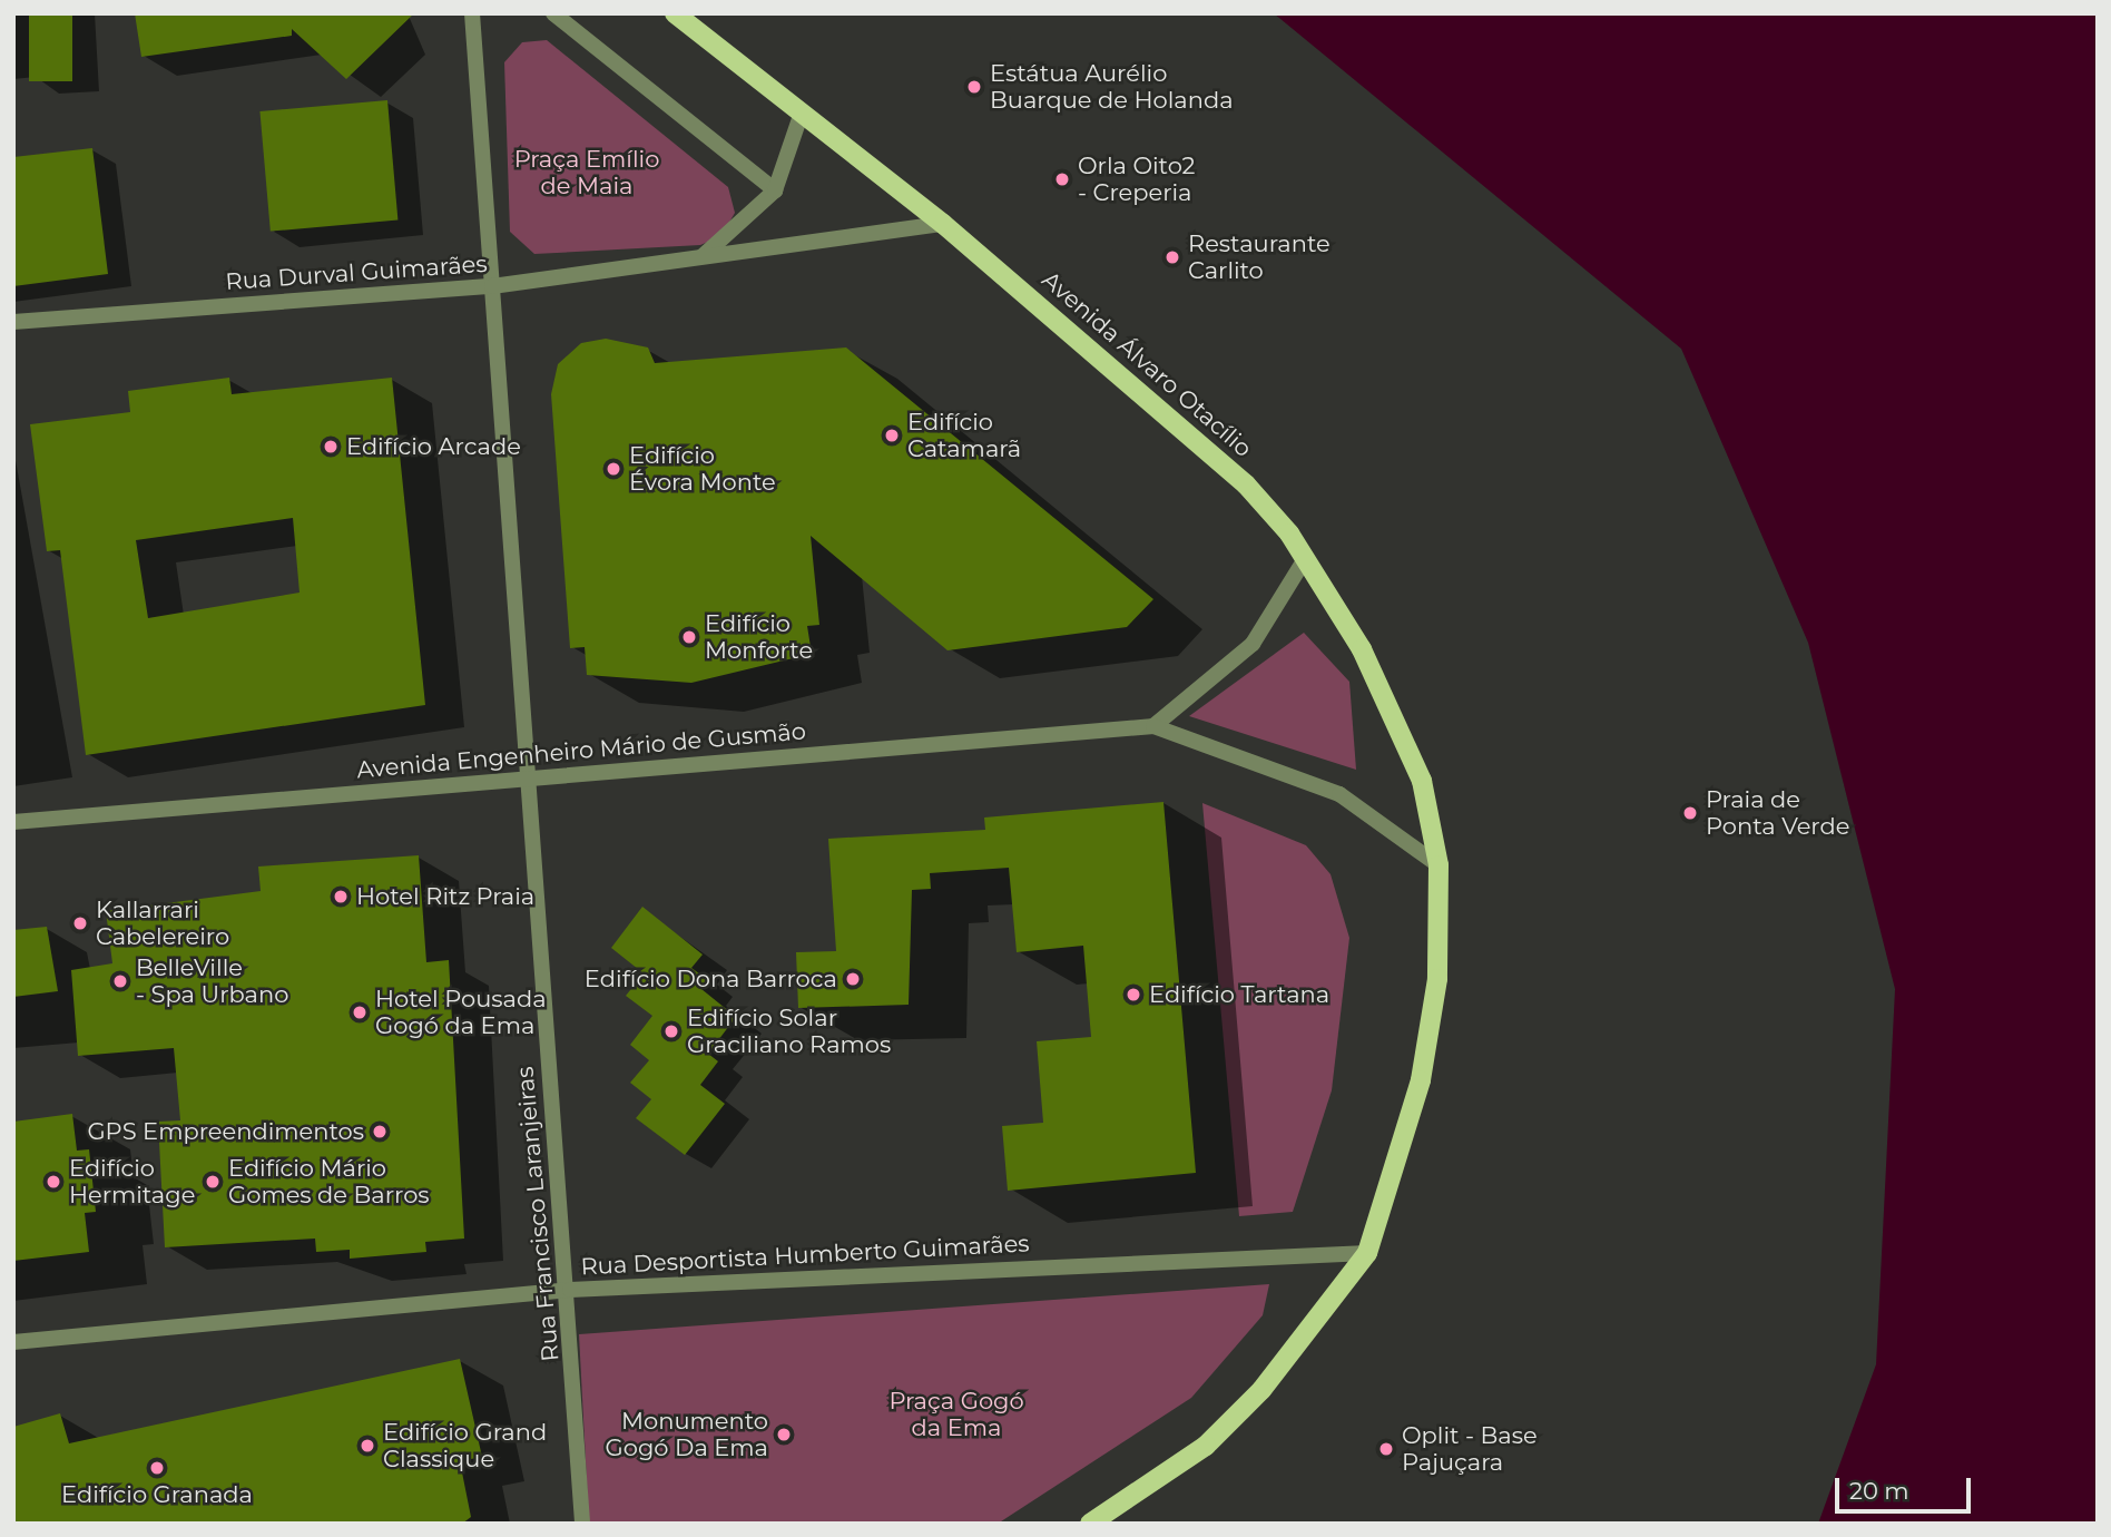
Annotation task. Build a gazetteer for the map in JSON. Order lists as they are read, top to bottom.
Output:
{
  "streets": {
    "main road": ["Avenida Álvaro Otacílio"],
    "street": [
      "Rua Durval Guimarães",
      "Avenida Engenheiro Mário de Gusmão",
      "Rua Francisco Laranjeiras",
      "Rua Desportista Humberto Guimarães"
    ]
  },
  "crossings": [
    ["Rua Durval Guimarães", "Avenida Álvaro Otacílio"],
    ["Rua Durval Guimarães", "Rua Francisco Laranjeiras"],
    ["Avenida Álvaro Otacílio", "Avenida Engenheiro Mário de Gusmão"],
    ["Avenida Álvaro Otacílio", "Rua Desportista Humberto Guimarães"],
    ["Avenida Engenheiro Mário de Gusmão", "Rua Francisco Laranjeiras"],
    ["Rua Francisco Laranjeiras", "Rua Desportista Humberto Guimarães"]
  ],
  "parks": ["Praça Emílio de Maia", "Praça Gogó da Ema"],
  "places": [
    "Estátua Aurélio Buarque de Holanda",
    "Orla Oito2 - Creperia",
    "Restaurante Carlito",
    "Edifício Catamarã",
    "Edifício Arcade",
    "Edifício Évora Monte",
    "Edifício Monforte",
    "Praia de Ponta Verde",
    "Hotel Ritz Praia",
    "Kallarrari Cabelereiro",
    "Edifício Dona Barroca",
    "BelleVille - Spa Urbano",
    "Edifício Tartana",
    "Hotel Pousada Gogó da Ema",
    "Edifício Solar Graciliano Ramos",
    "GPS Empreendimentos",
    "Edifício Hermitage",
    "Edifício Mário Gomes de Barros",
    "Monumento Gogó Da Ema",
    "Edifício Grand Classique",
    "Oplit - Base Pajuçara",
    "Edifício Granada"
  ],
  "scale_bar": "20 m"
}
